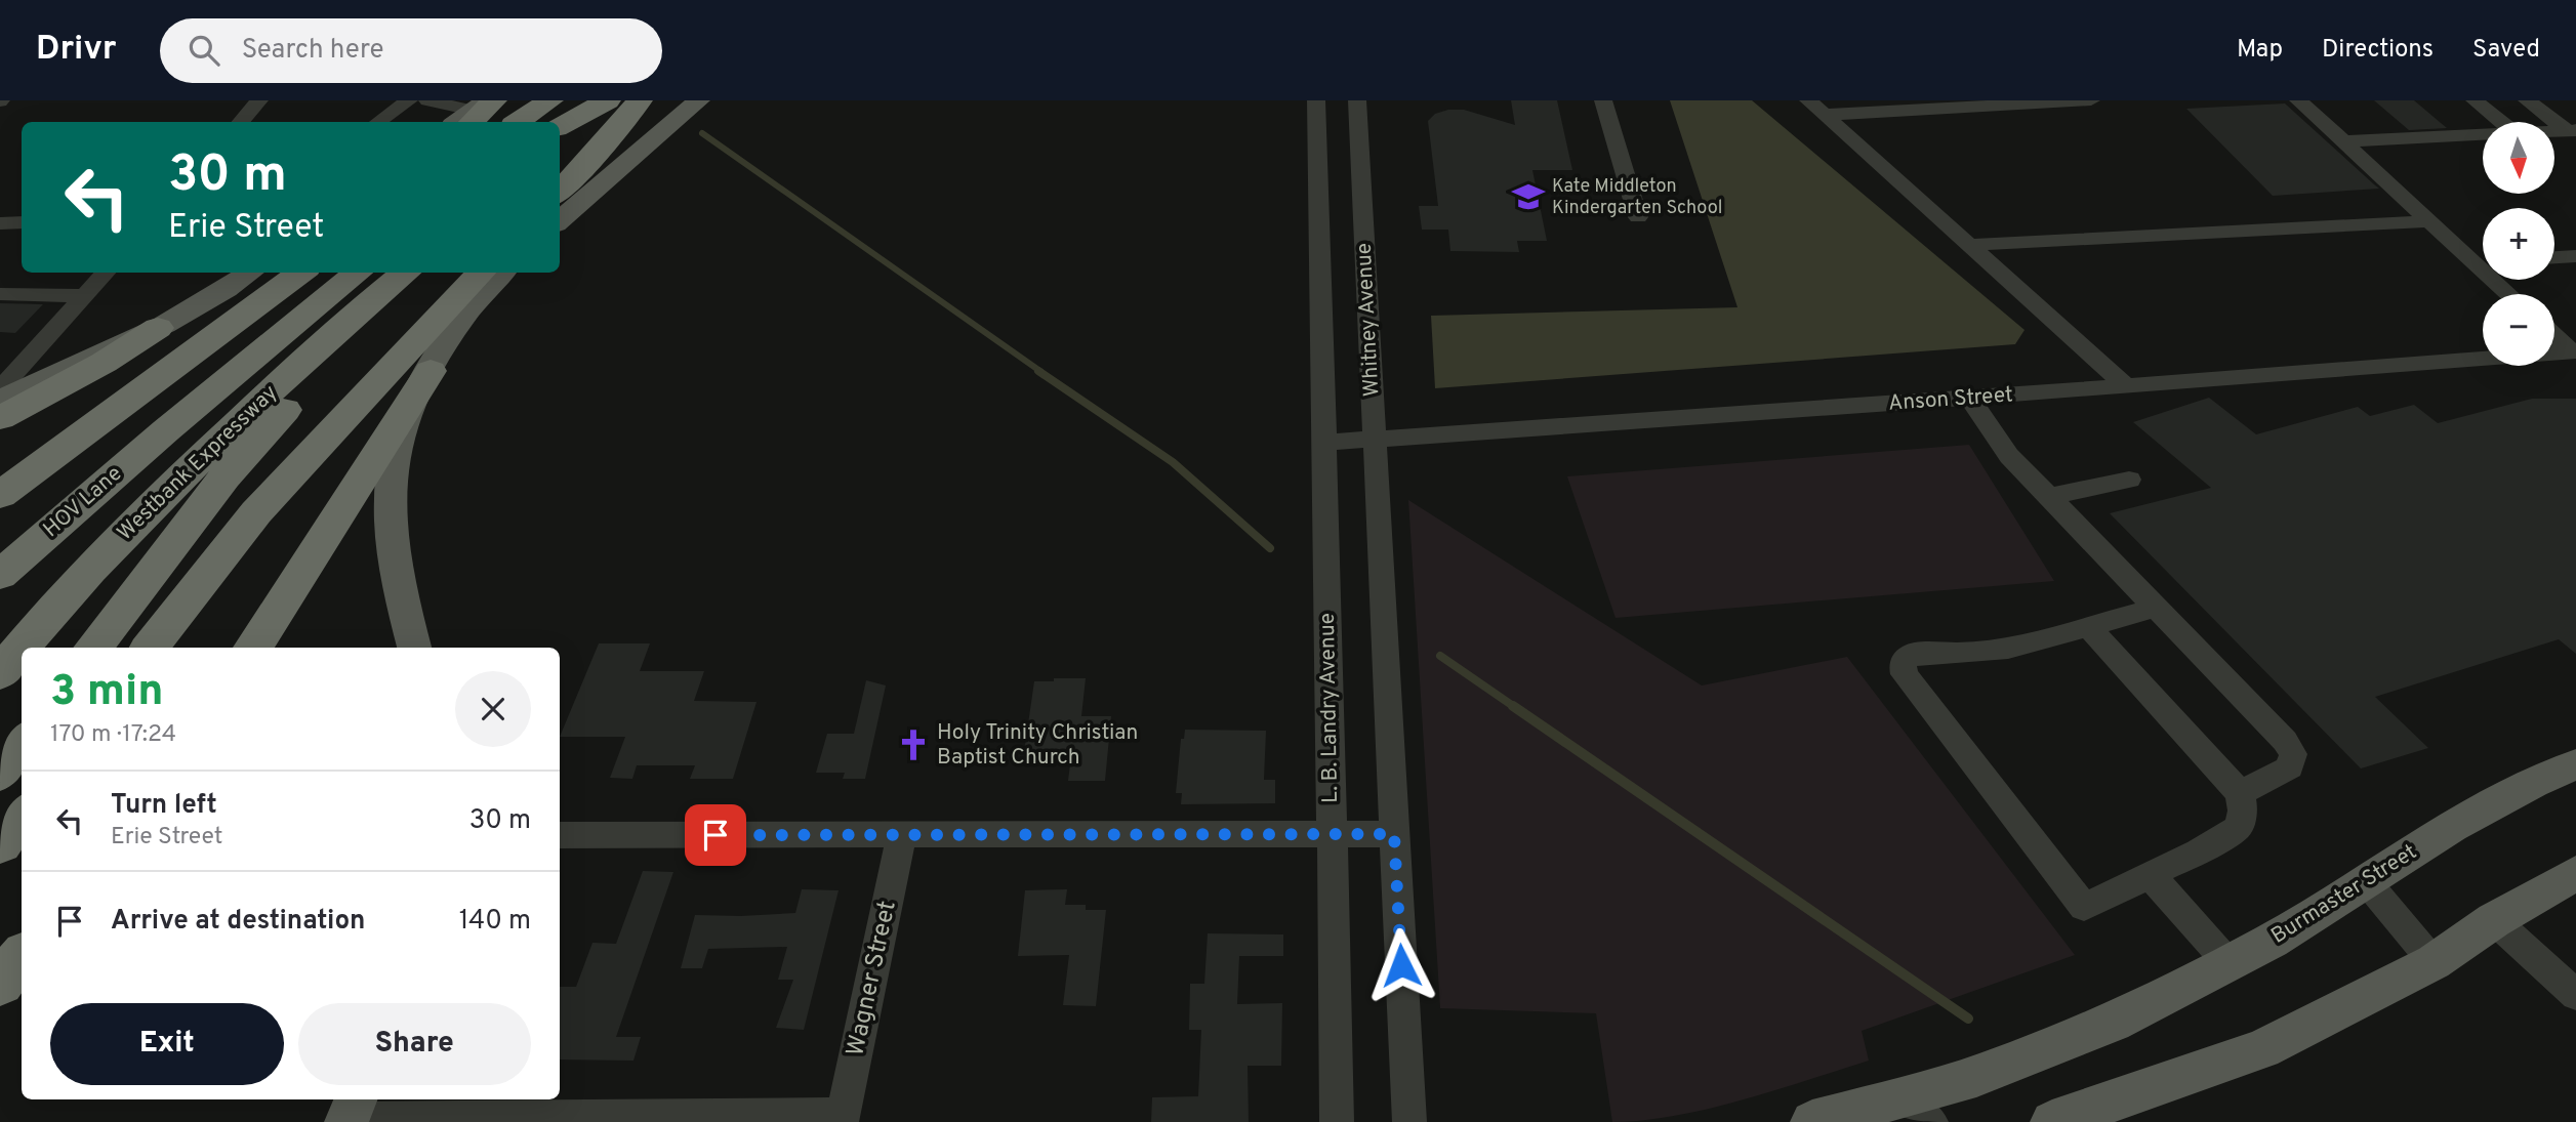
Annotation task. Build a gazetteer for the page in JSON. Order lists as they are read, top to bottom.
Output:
{
  "streets": {
    "highway": ["Westbank Expressway", "HOV Lane"],
    "main road": ["Burmaster Street"],
    "street": [
      "Whitney Avenue",
      "Anson Street",
      "L. B. Landry Avenue",
      "Wagner Street"
    ]
  },
  "crossings": [
    ["Whitney Avenue", "Anson Street"],
    ["Anson Street", "L. B. Landry Avenue"]
  ],
  "places": {
    "school or university": ["Kate Middleton Kindergarten School"],
    "church": ["Holy Trinity Christian Baptist Church"]
  },
  "north": "bottom",
  "page": {
    "header": "Drivr",
    "search": "Search here",
    "nav": ["Map", "Directions", "Saved"],
    "map_buttons": ["+", "−"],
    "turn": ["30 m", "Erie Street"],
    "heading": ["3 min", "170 m · 17:24"],
    "list": [
      {
        "name": "Turn left",
        "note": "Erie Street",
        "value": "30 m"
      },
      {
        "name": "Arrive at destination",
        "value": "140 m"
      }
    ],
    "buttons": ["Exit", "Share"]
  }
}
